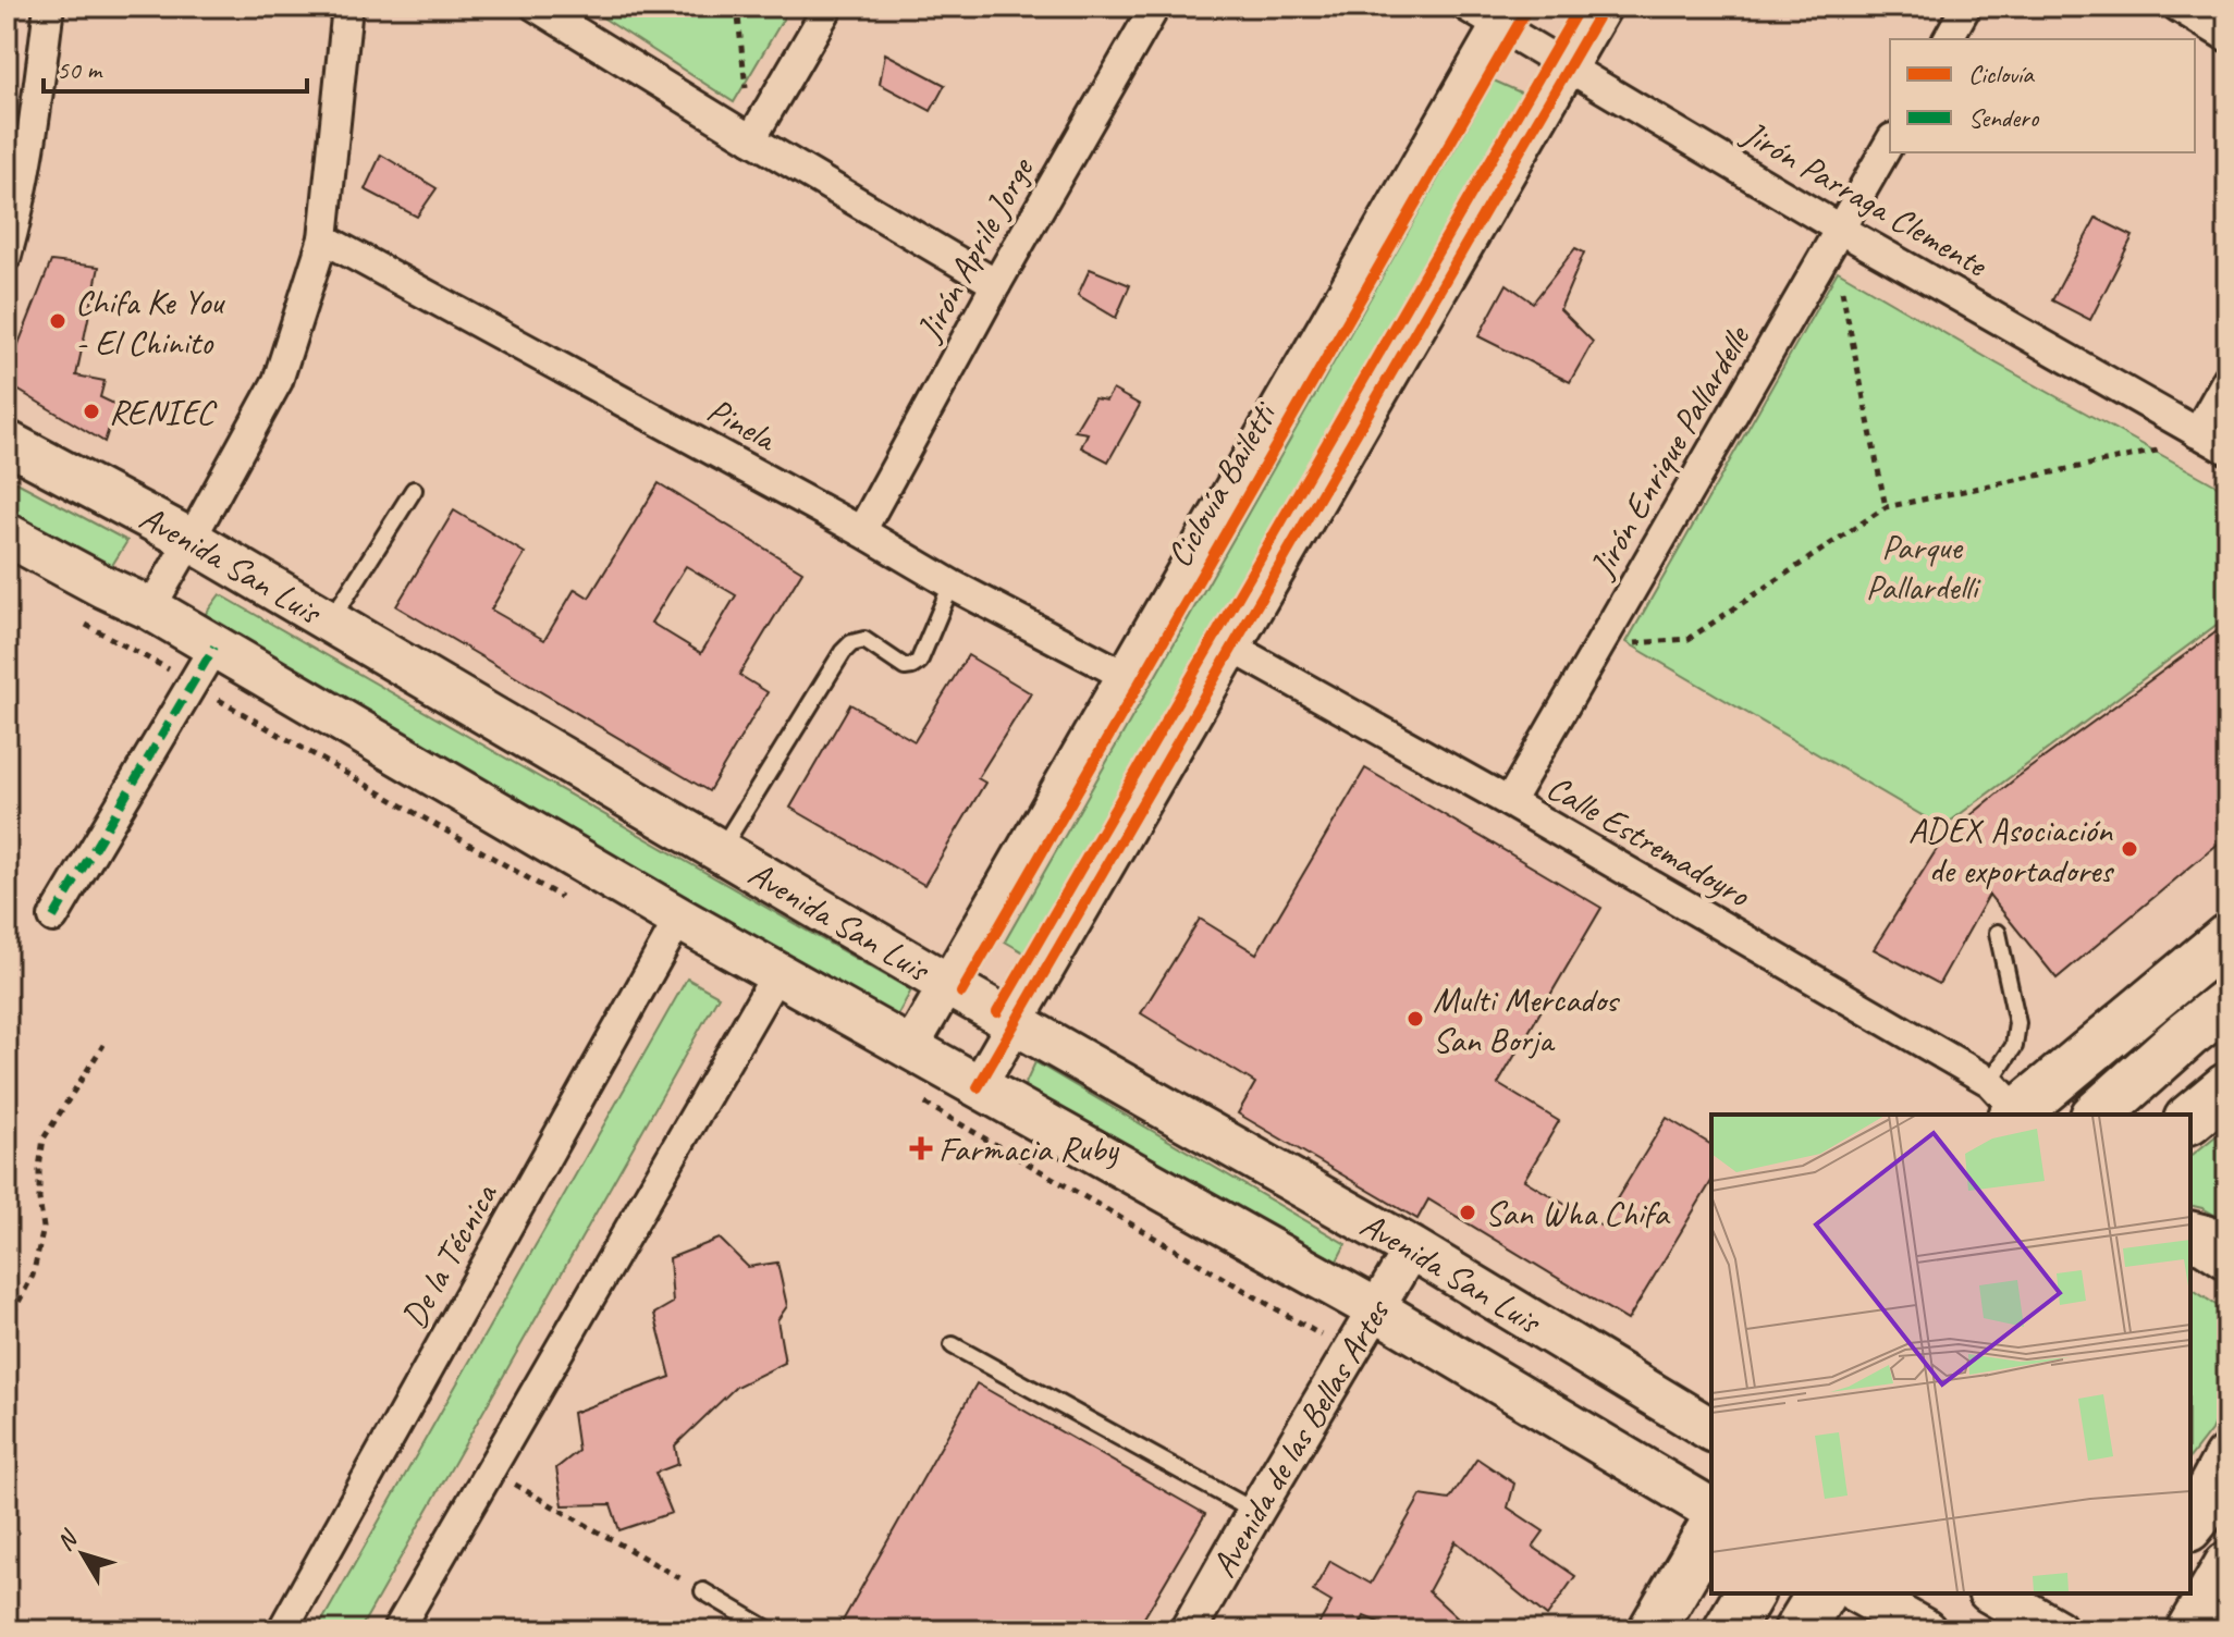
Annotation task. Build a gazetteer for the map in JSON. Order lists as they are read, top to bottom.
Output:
{
  "streets": {
    "main road": ["Avenida San Luis"],
    "street": [
      "Jirón Parraga Clemente",
      "Jirón Aprile Jorge",
      "Pinela",
      "Jirón Enrique Pallardelle",
      "Calle Estremadoyro",
      "De la Técnica",
      "Avenida de las Bellas Artes"
    ],
    "cycle path": ["Ciclovía Bailetti"]
  },
  "crossings": [
    ["Jirón Parraga Clemente", "Jirón Enrique Pallardelle"],
    ["Jirón Aprile Jorge", "Pinela"],
    ["Jirón Enrique Pallardelle", "Calle Estremadoyro"],
    ["Avenida San Luis", "De la Técnica"],
    ["Avenida San Luis", "Avenida de las Bellas Artes"]
  ],
  "parks": ["Parque Pallardelli"],
  "places": {
    "other": [
      "Chifa Ke You - El Chinito",
      "RENIEC",
      "ADEX Asociación de exportadores",
      "Multi Mercados San Borja",
      "San Wha Chifa"
    ],
    "health": ["Farmacia Ruby"]
  },
  "legend": ["Ciclovía", "Sendero"],
  "scale_bar": "50 m",
  "north": "top left"
}
